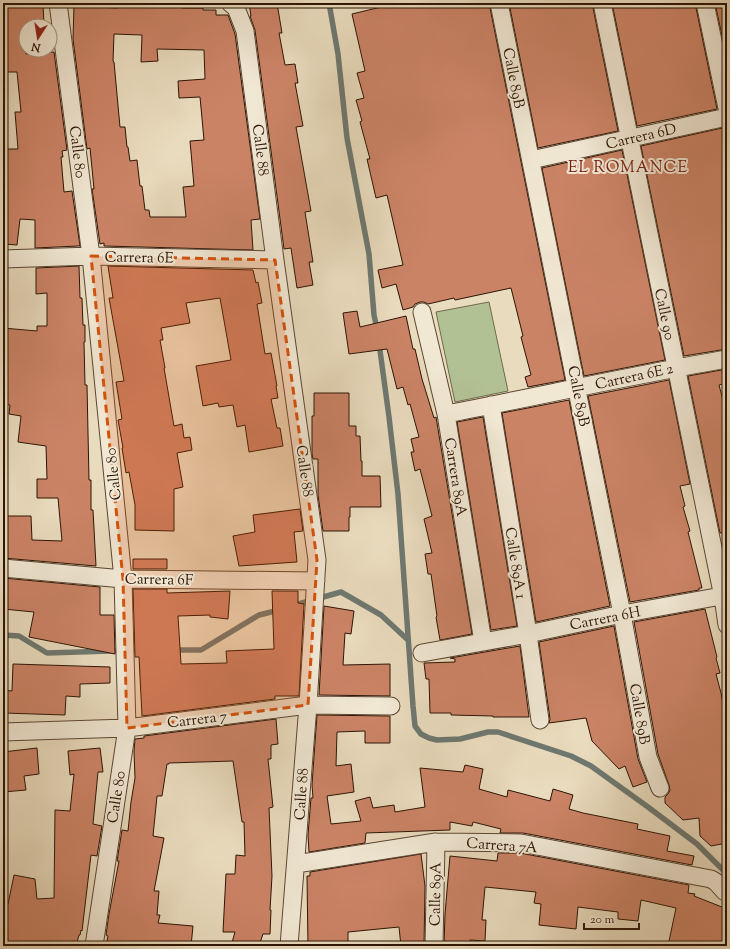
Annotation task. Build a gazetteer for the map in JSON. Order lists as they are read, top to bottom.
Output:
{
  "streets": {
    "street": [
      "Calle 89B",
      "Carrera 6D",
      "Calle 88",
      "Calle 80",
      "Carrera 6E",
      "Calle 90",
      "Carrera 6E 2",
      "Carrera 89A",
      "Calle 89A 1",
      "Carrera 6F",
      "Carrera 6H",
      "Carrera 7",
      "Carrera 7A",
      "Calle 89A"
    ]
  },
  "crossings": [
    ["Calle 89B", "Carrera 6D"],
    ["Calle 89B", "Carrera 6E 2"],
    ["Calle 89B", "Carrera 6H"],
    ["Carrera 6D", "Calle 90"],
    ["Calle 88", "Carrera 6E"],
    ["Calle 88", "Carrera 6F"],
    ["Calle 88", "Carrera 7"],
    ["Calle 88", "Carrera 7A"],
    ["Calle 80", "Carrera 6E"],
    ["Calle 80", "Carrera 6F"],
    ["Calle 80", "Carrera 7"],
    ["Calle 90", "Carrera 6E 2"],
    ["Calle 90", "Carrera 6H"],
    ["Carrera 6E 2", "Carrera 89A"],
    ["Carrera 6E 2", "Calle 89A 1"],
    ["Carrera 89A", "Carrera 6H"],
    ["Calle 89A 1", "Carrera 6H"],
    ["Carrera 7A", "Calle 89A"]
  ],
  "districts": ["EL ROMANCE"],
  "scale_bar": "20 m",
  "north": "bottom"
}
